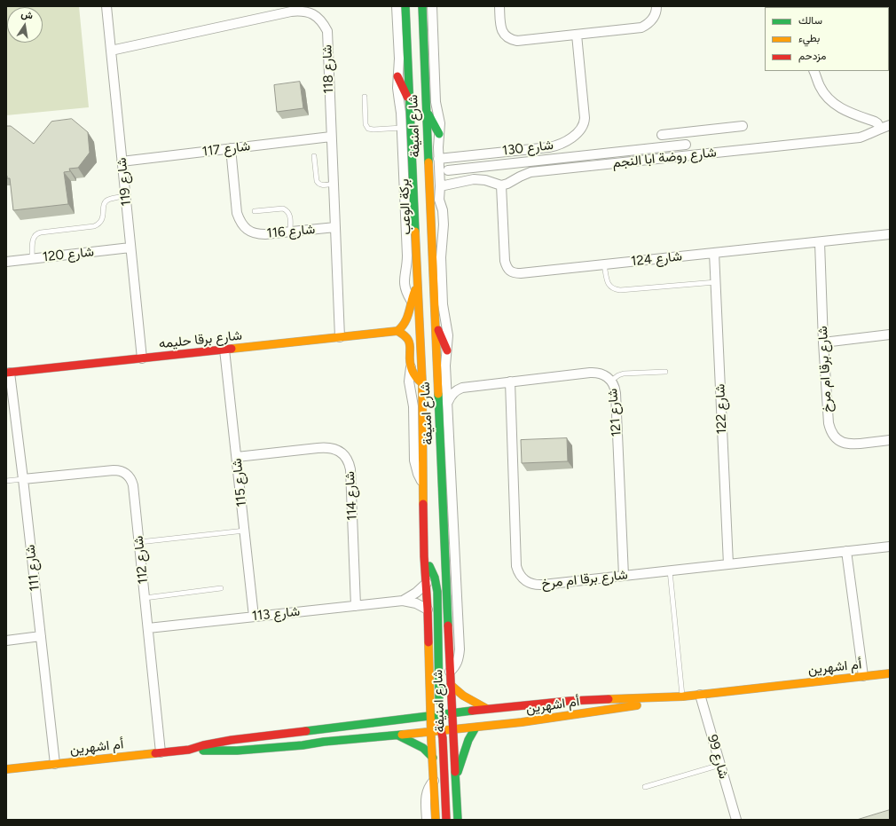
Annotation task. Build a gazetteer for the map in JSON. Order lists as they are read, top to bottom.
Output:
{
  "streets": {
    "street": [
      "شارع 118",
      "شارع امنيفة",
      "شارع 130",
      "شارع 117",
      "شارع روضة ابا النجم",
      "شارع 119",
      "بركة الوعب",
      "شارع 116",
      "شارع 120",
      "شارع 124",
      "شارع برقا حليمه",
      "شارع برقا ام مرخ",
      "شارع 122",
      "شارع 121",
      "شارع 115",
      "شارع 114",
      "شارع 112",
      "شارع 111",
      "شارع 113",
      "أم اشهرين",
      "شارع 99"
    ]
  },
  "crossings": [
    ["شارع 118", "شارع 117"],
    ["شارع 118", "شارع 119"],
    ["شارع 118", "شارع 116"],
    ["شارع 118", "شارع برقا حليمه"],
    ["شارع امنيفة", "شارع 113"],
    ["شارع امنيفة", "أم اشهرين"],
    ["شارع 117", "شارع 119"],
    ["شارع 117", "شارع 116"],
    ["شارع روضة ابا النجم", "شارع 124"],
    ["شارع 119", "شارع 120"],
    ["شارع 119", "شارع برقا حليمه"],
    ["شارع 124", "شارع برقا ام مرخ"],
    ["شارع 124", "شارع 122"],
    ["شارع برقا حليمه", "شارع 115"],
    ["شارع برقا حليمه", "شارع 111"],
    ["شارع برقا ام مرخ", "شارع 122"],
    ["شارع برقا ام مرخ", "شارع 121"],
    ["شارع 115", "شارع 114"],
    ["شارع 115", "شارع 113"],
    ["شارع 114", "شارع 113"],
    ["شارع 112", "شارع 111"],
    ["شارع 112", "شارع 113"],
    ["شارع 112", "أم اشهرين"],
    ["شارع 111", "أم اشهرين"],
    ["أم اشهرين", "شارع 99"]
  ],
  "legend": ["سالك", "بطيء", "مزدحم"],
  "north": "top"
}
